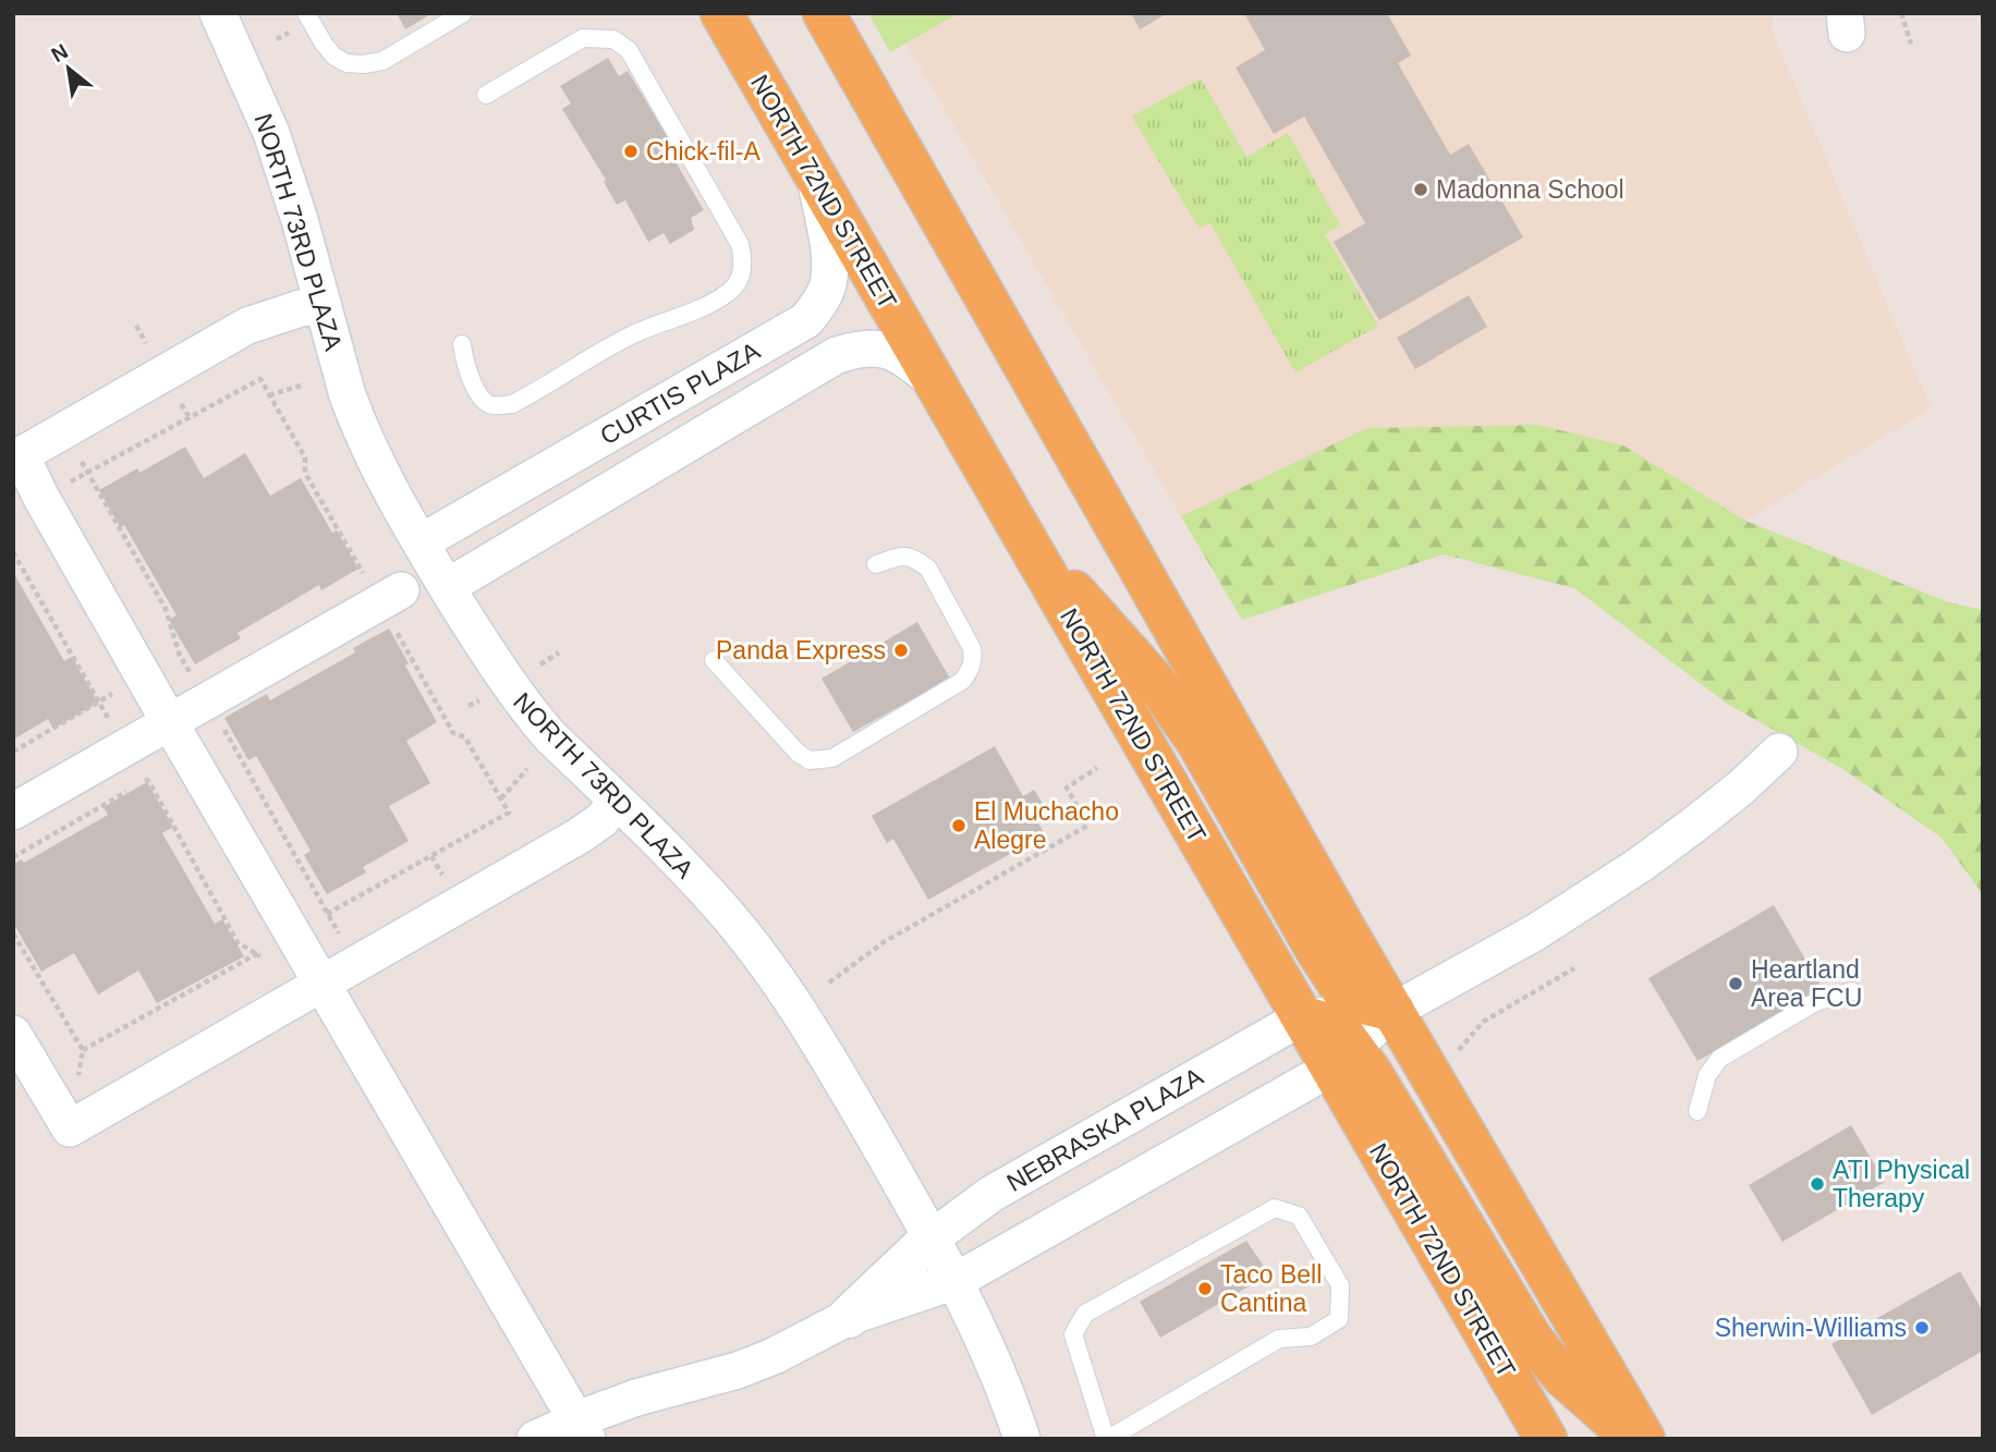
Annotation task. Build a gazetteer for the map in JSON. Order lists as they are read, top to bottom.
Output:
{
  "streets": {
    "main road": ["NORTH 72ND STREET"],
    "street": ["NORTH 73RD PLAZA", "CURTIS PLAZA", "NEBRASKA PLAZA"]
  },
  "crossings": [
    ["NORTH 72ND STREET", "CURTIS PLAZA"],
    ["NORTH 72ND STREET", "NEBRASKA PLAZA"],
    ["NORTH 73RD PLAZA", "CURTIS PLAZA"],
    ["NORTH 73RD PLAZA", "NEBRASKA PLAZA"]
  ],
  "places": [
    "Chick-fil-A",
    "Madonna School",
    "Panda Express",
    "El Muchacho Alegre",
    "Heartland Area FCU",
    "ATI Physical Therapy",
    "Taco Bell Cantina",
    "Sherwin-Williams"
  ],
  "north": "top left"
}
